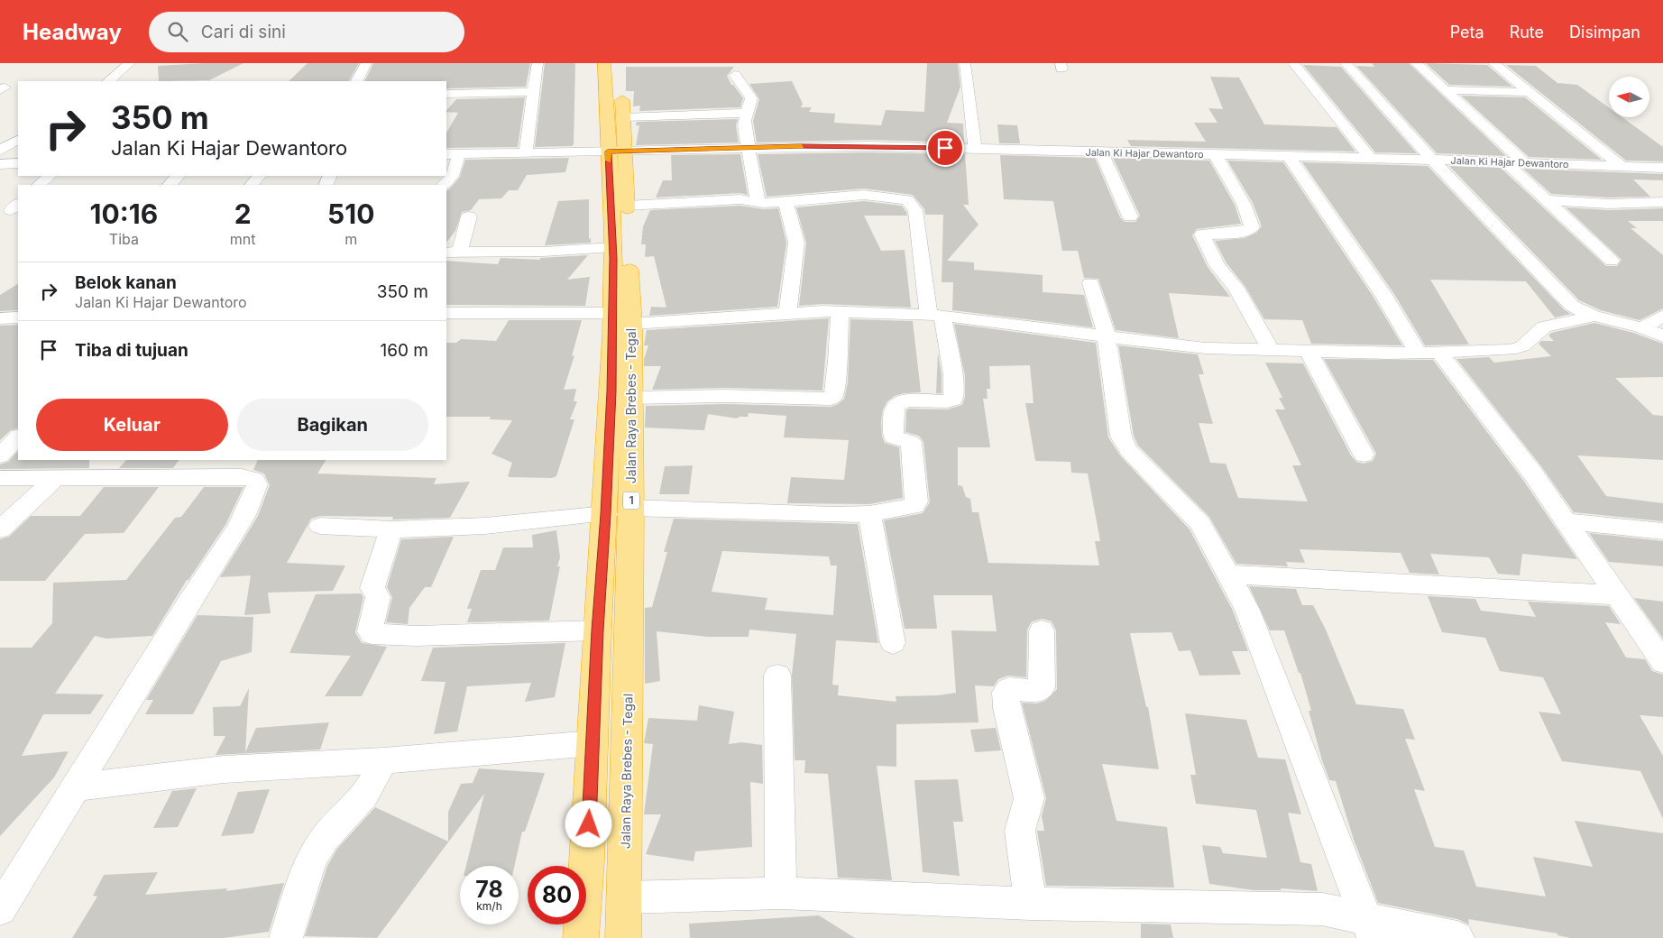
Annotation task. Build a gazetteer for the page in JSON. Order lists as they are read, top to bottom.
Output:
{
  "streets": {
    "highway": ["Jalan Raya Brebes - Tegal", "1"],
    "street": ["Jalan Ki Hajar Dewantoro"]
  },
  "crossings": [
    ["Jalan Ki Hajar Dewantoro", "Jalan Raya Brebes - Tegal"]
  ],
  "north": "left",
  "page": {
    "header": "Headway",
    "search": "Cari di sini",
    "nav": ["Peta", "Rute", "Disimpan"],
    "turn": ["350 m", "Jalan Ki Hajar Dewantoro"],
    "eta": [
      "10:16",
      "Tiba",
      "2",
      "mnt",
      "510",
      "m"
    ],
    "list": [
      {
        "name": "Belok kanan",
        "note": "Jalan Ki Hajar Dewantoro",
        "value": "350 m"
      },
      {
        "name": "Tiba di tujuan",
        "value": "160 m"
      }
    ],
    "buttons": ["Keluar", "Bagikan"],
    "speed": "78 km/h",
    "limit": "80"
  }
}
